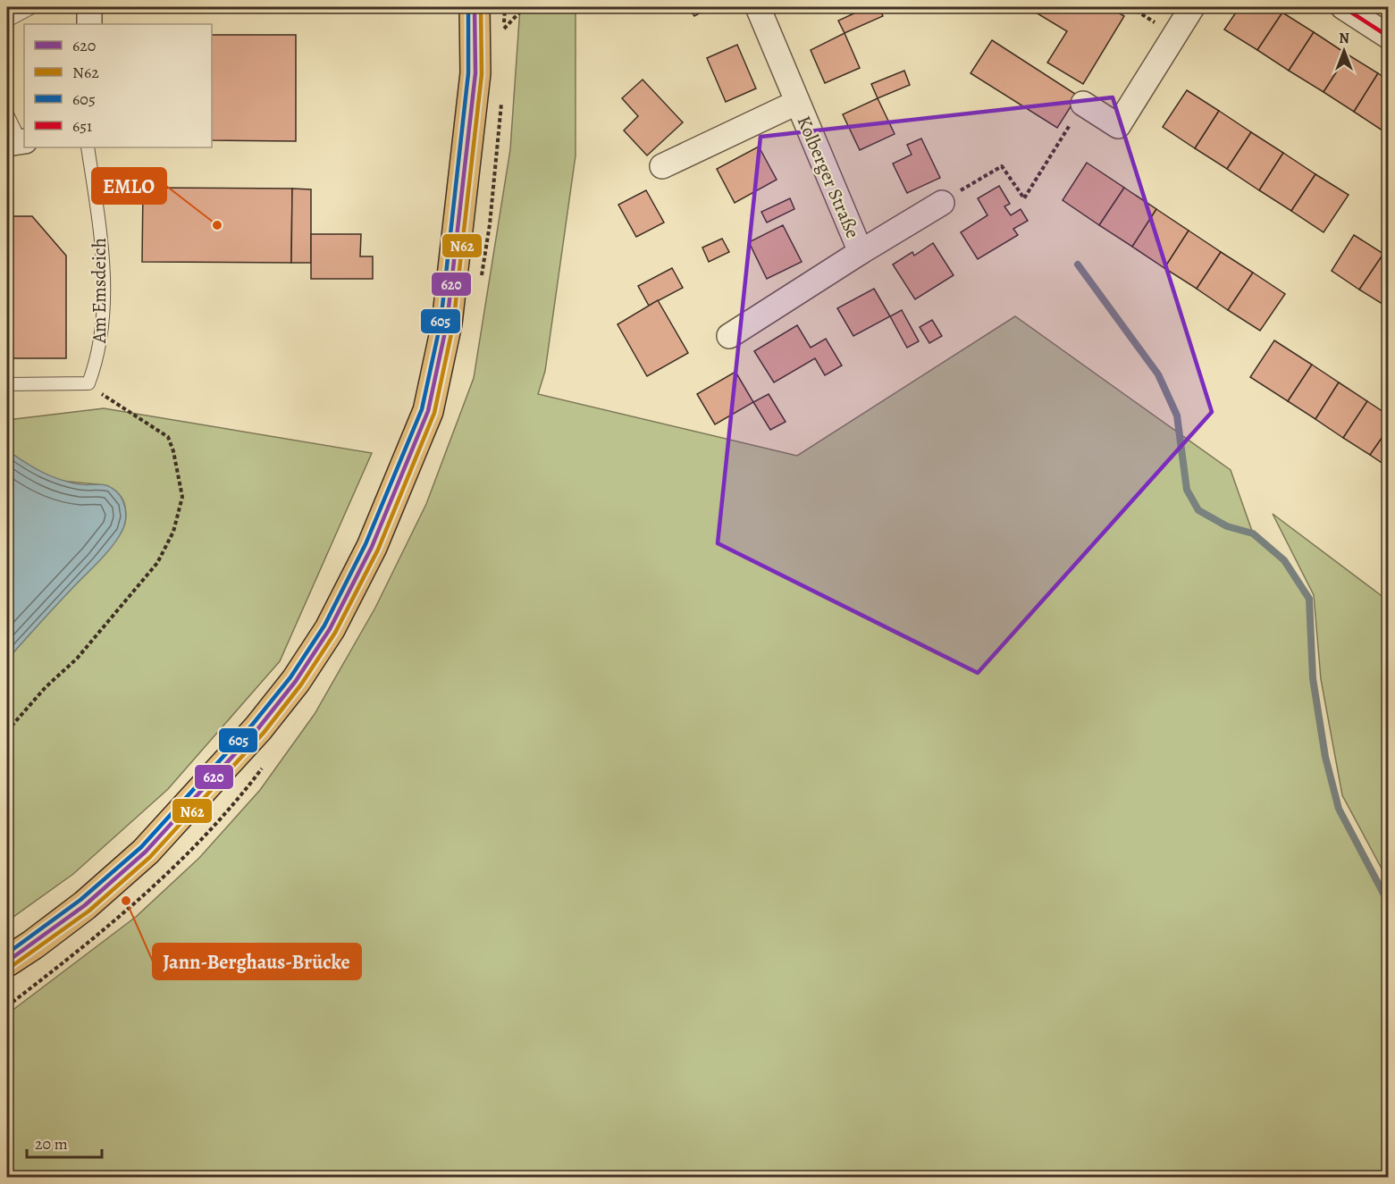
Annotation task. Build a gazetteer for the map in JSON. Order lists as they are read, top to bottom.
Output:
{
  "streets": {
    "street": ["Kolberger Straße"],
    "lane": ["Am Emsdeich"]
  },
  "places": ["EMLO", "Jann-Berghaus-Brücke"],
  "lines": [
    "transit line 620",
    "transit line N62",
    "transit line 605",
    "transit line 651"
  ],
  "legend": [
    "620",
    "N62",
    "605",
    "651"
  ],
  "scale_bar": "20 m",
  "north": "top"
}
